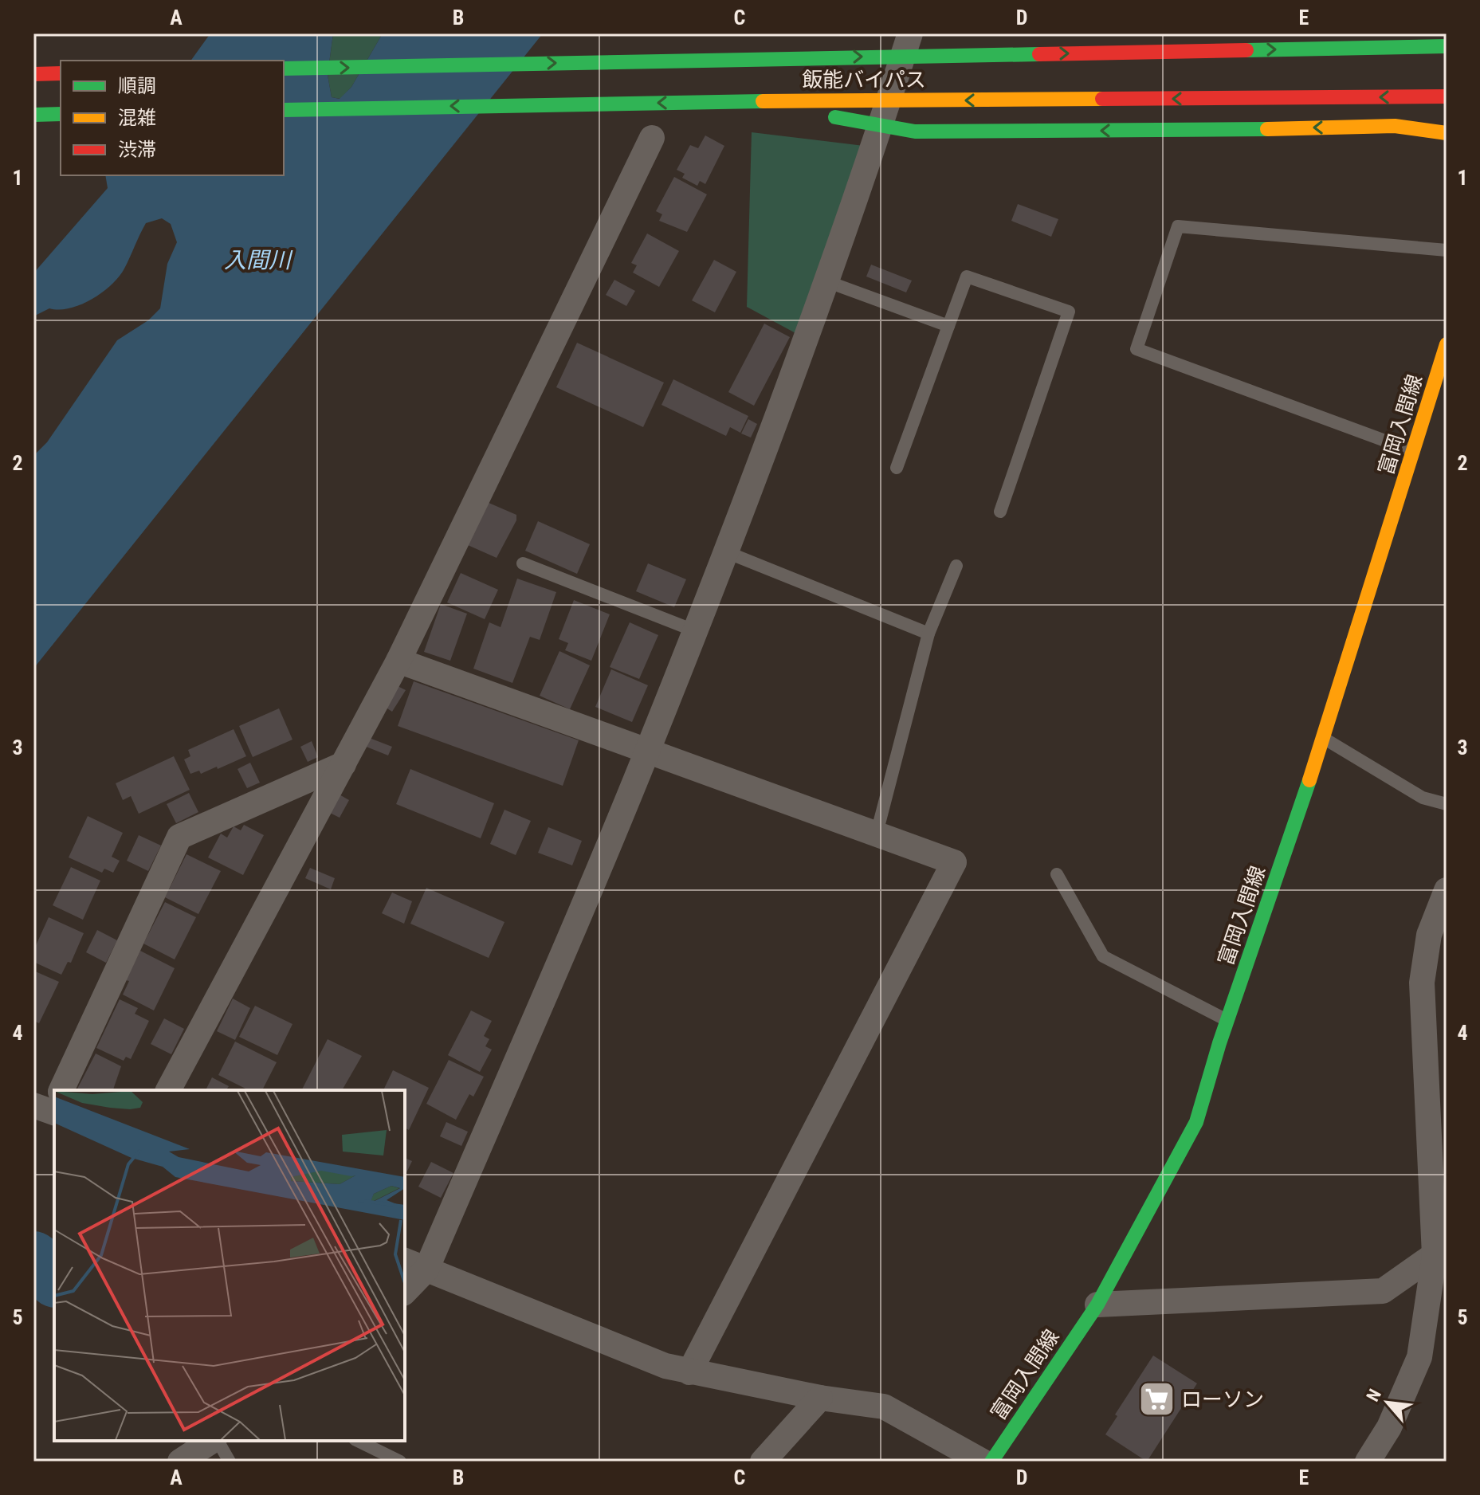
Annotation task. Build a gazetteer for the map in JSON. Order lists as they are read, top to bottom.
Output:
{
  "streets": {
    "main road": ["飯能バイパス", "富岡入間線"]
  },
  "water": ["入間川"],
  "places": {
    "supermarket": ["ローソン"]
  },
  "legend": ["順調", "混雑", "渋滞"],
  "north": "top left",
  "grid": {
    "columns": [
      "A",
      "B",
      "C",
      "D",
      "E"
    ],
    "rows": [
      "1",
      "2",
      "3",
      "4",
      "5"
    ]
  }
}
